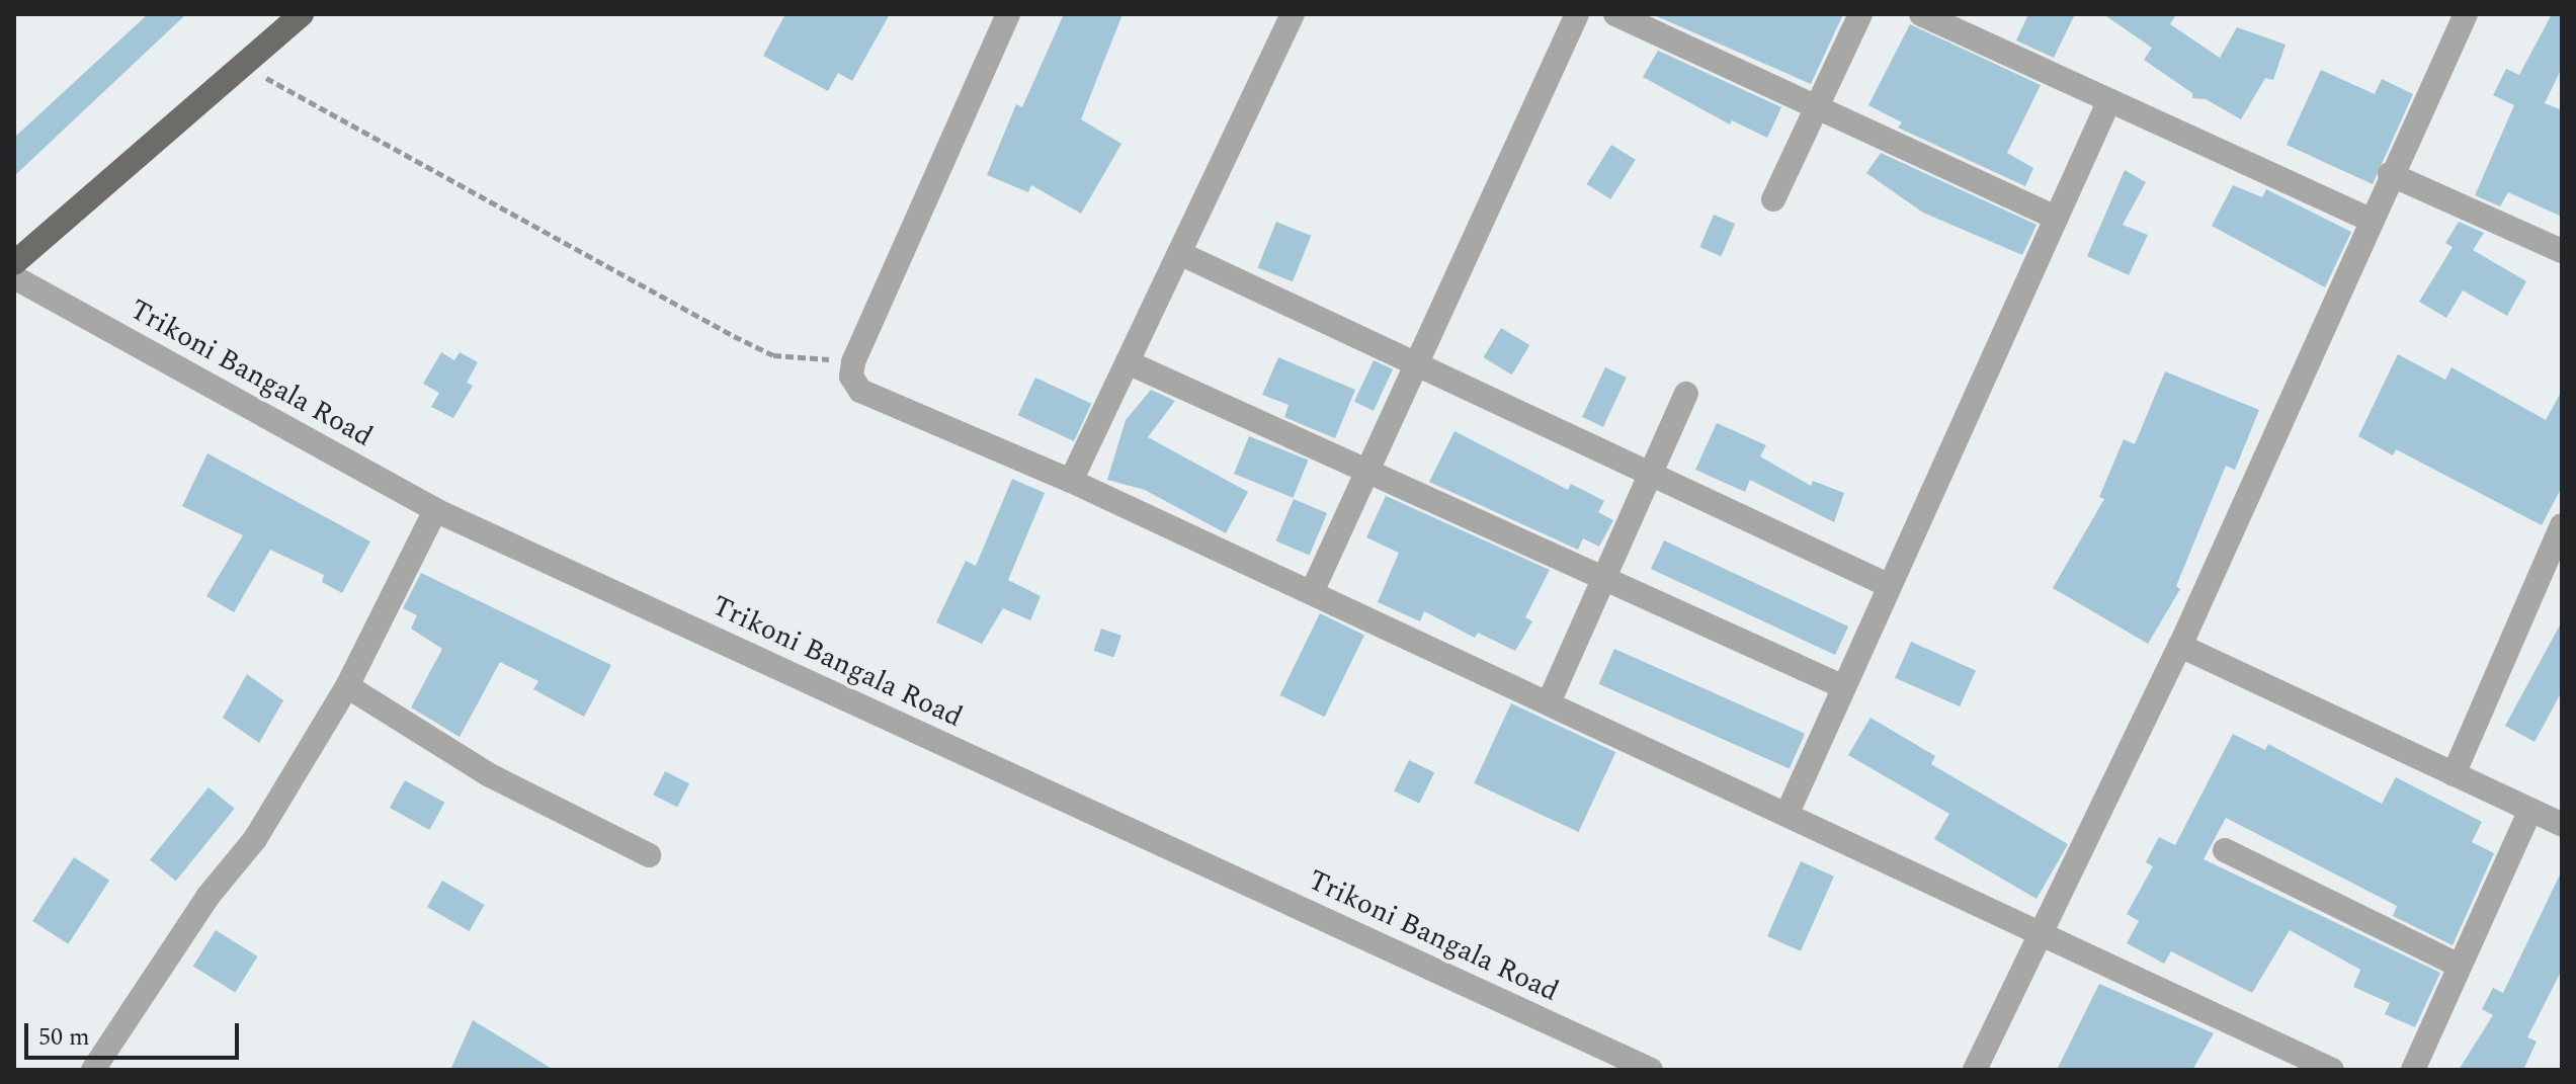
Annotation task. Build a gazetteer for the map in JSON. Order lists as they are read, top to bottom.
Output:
{
  "streets": {
    "street": ["Trikoni Bangala Road"]
  },
  "scale_bar": "50 m"
}
